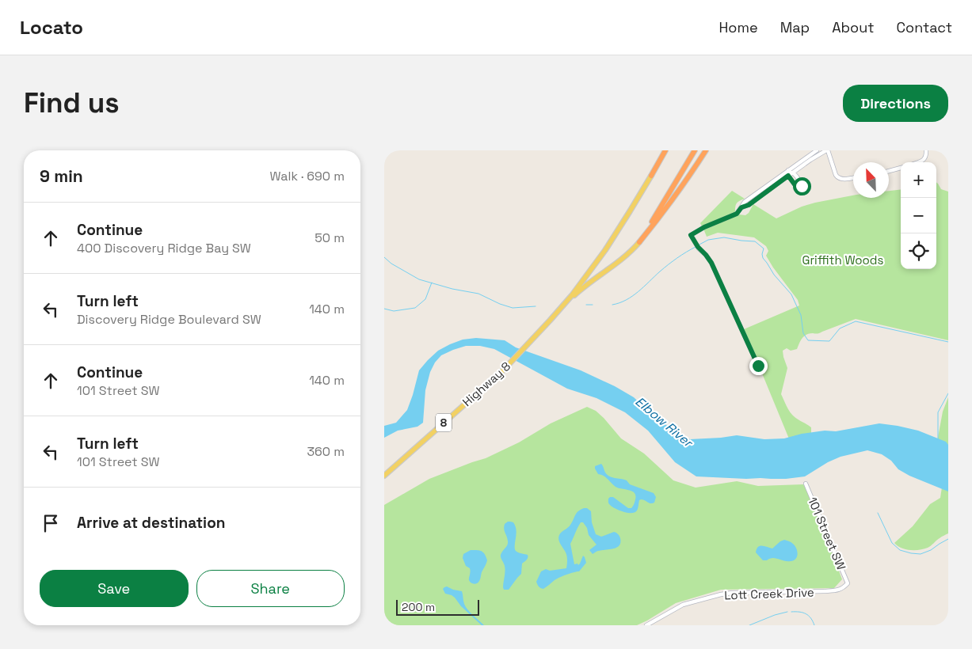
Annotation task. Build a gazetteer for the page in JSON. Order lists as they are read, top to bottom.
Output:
{
  "streets": {
    "main road": ["Highway 8", "8"],
    "street": ["101 Street SW", "Lott Creek Drive"]
  },
  "crossings": [
    ["101 Street SW", "Lott Creek Drive"]
  ],
  "water": ["Elbow River"],
  "parks": ["Griffith Woods"],
  "scale_bar": "200 m",
  "north": "top left",
  "page": {
    "header": "Locato",
    "nav": [
      "Home",
      "Map",
      "About",
      "Contact"
    ],
    "buttons": [
      "Directions",
      ["Save", "Share"]
    ],
    "title": "Find us",
    "heading": ["9 min", "Walk · 690 m"],
    "map_buttons": ["+", "−"],
    "list": [
      ["Continue", "400 Discovery Ridge Bay SW", "50 m"],
      ["Turn left", "Discovery Ridge Boulevard SW", "140 m"],
      ["Continue", "101 Street SW", "140 m"],
      ["Turn left", "101 Street SW", "360 m"],
      "Arrive at destination"
    ],
    "scale": "200 m"
  }
}
